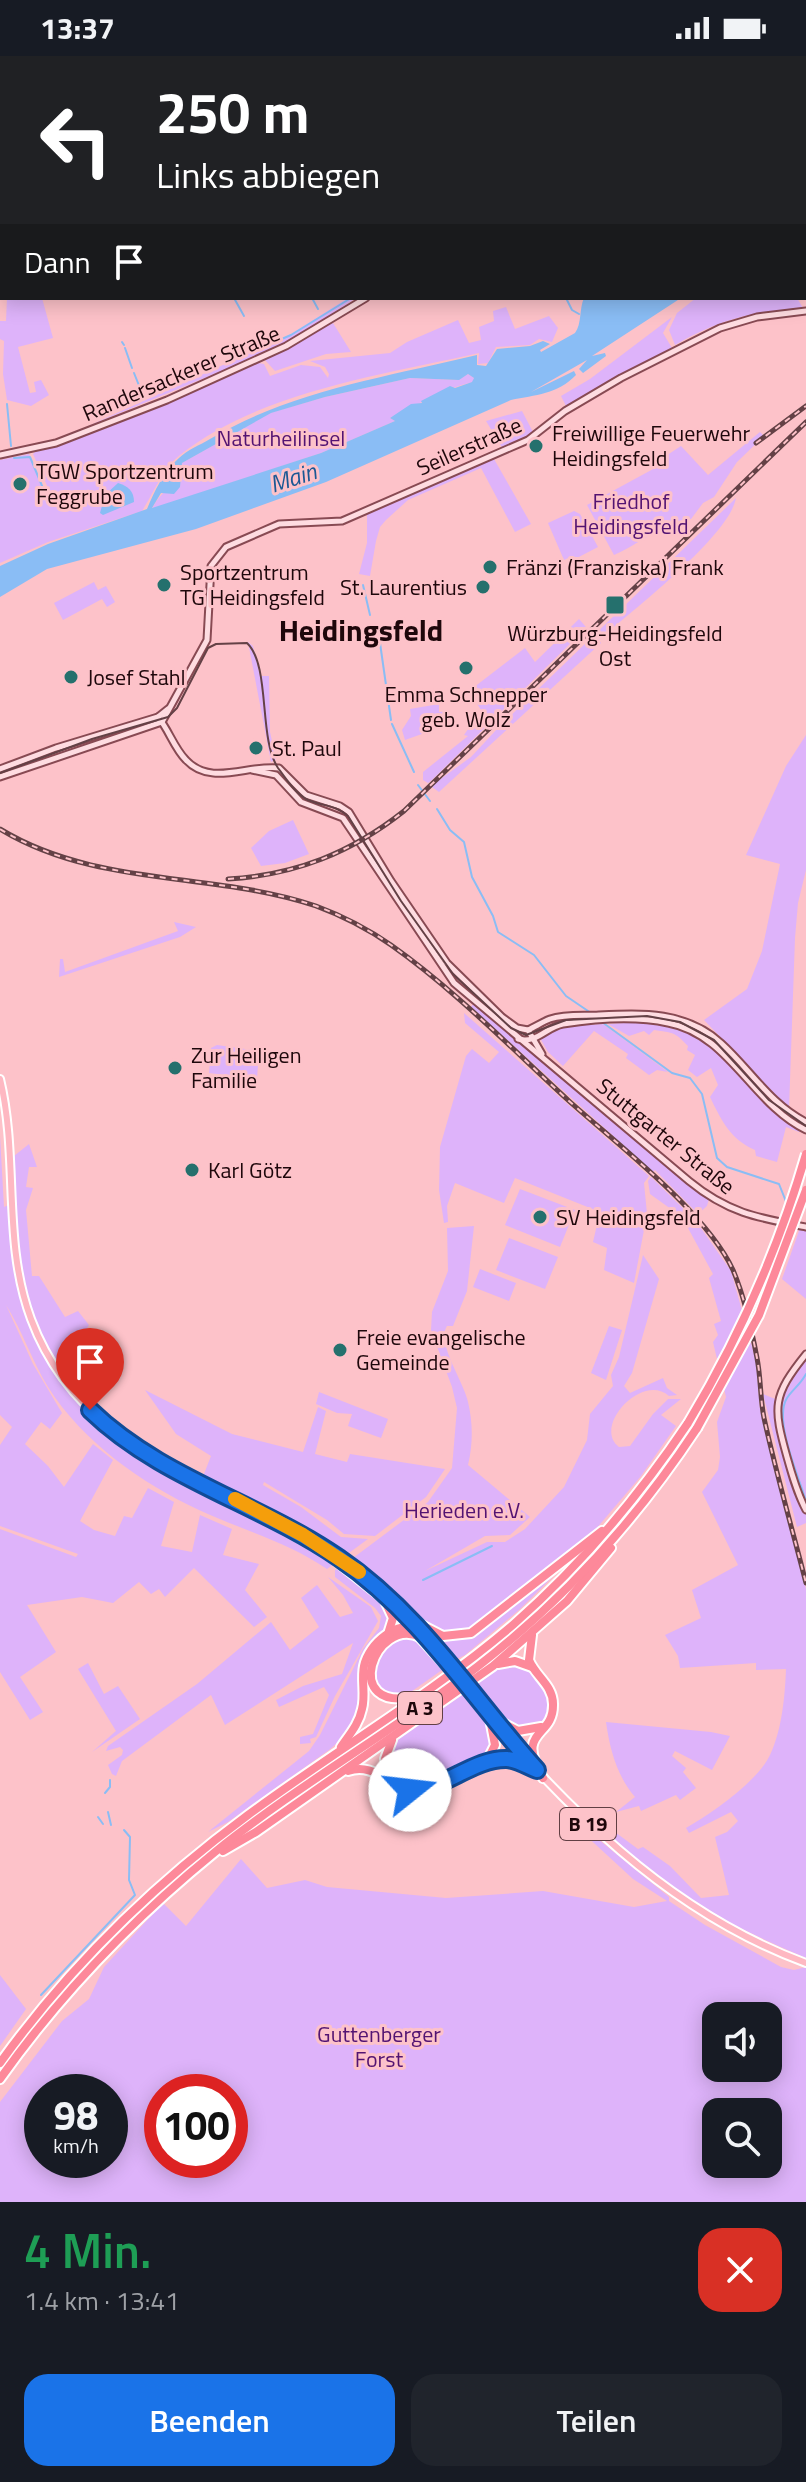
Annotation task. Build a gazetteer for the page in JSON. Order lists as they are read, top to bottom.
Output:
{
  "streets": {
    "highway": ["A 3"],
    "main road": [
      "Randersackerer Straße",
      "Seilerstraße",
      "Stuttgarter Straße",
      "B 19"
    ]
  },
  "districts": ["Heidingsfeld"],
  "water": ["Main"],
  "parks": [
    "Naturheilinsel",
    "Friedhof Heidingsfeld",
    "Herieden e.V.",
    "Guttenberger Forst"
  ],
  "places": {
    "other": [
      "Freiwillige Feuerwehr Heidingsfeld",
      "TGW Sportzentrum Feggrube",
      "Fränzi (Franziska) Frank",
      "Sportzentrum TG Heidingsfeld",
      "St. Laurentius",
      "Emma Schnepper geb. Wolz",
      "Josef Stahl",
      "St. Paul",
      "Zur Heiligen Familie",
      "Karl Götz",
      "SV Heidingsfeld",
      "Freie evangelische Gemeinde"
    ],
    "transit": ["Würzburg-Heidingsfeld Ost"]
  },
  "page": {
    "status": "13:37",
    "turn": ["250 m", "Links abbiegen"],
    "then": "Dann",
    "speed": "98 km/h",
    "limit": "100",
    "heading": ["4 Min.", "1.4 km · 13:41"],
    "buttons": ["Beenden", "Teilen"]
  }
}
